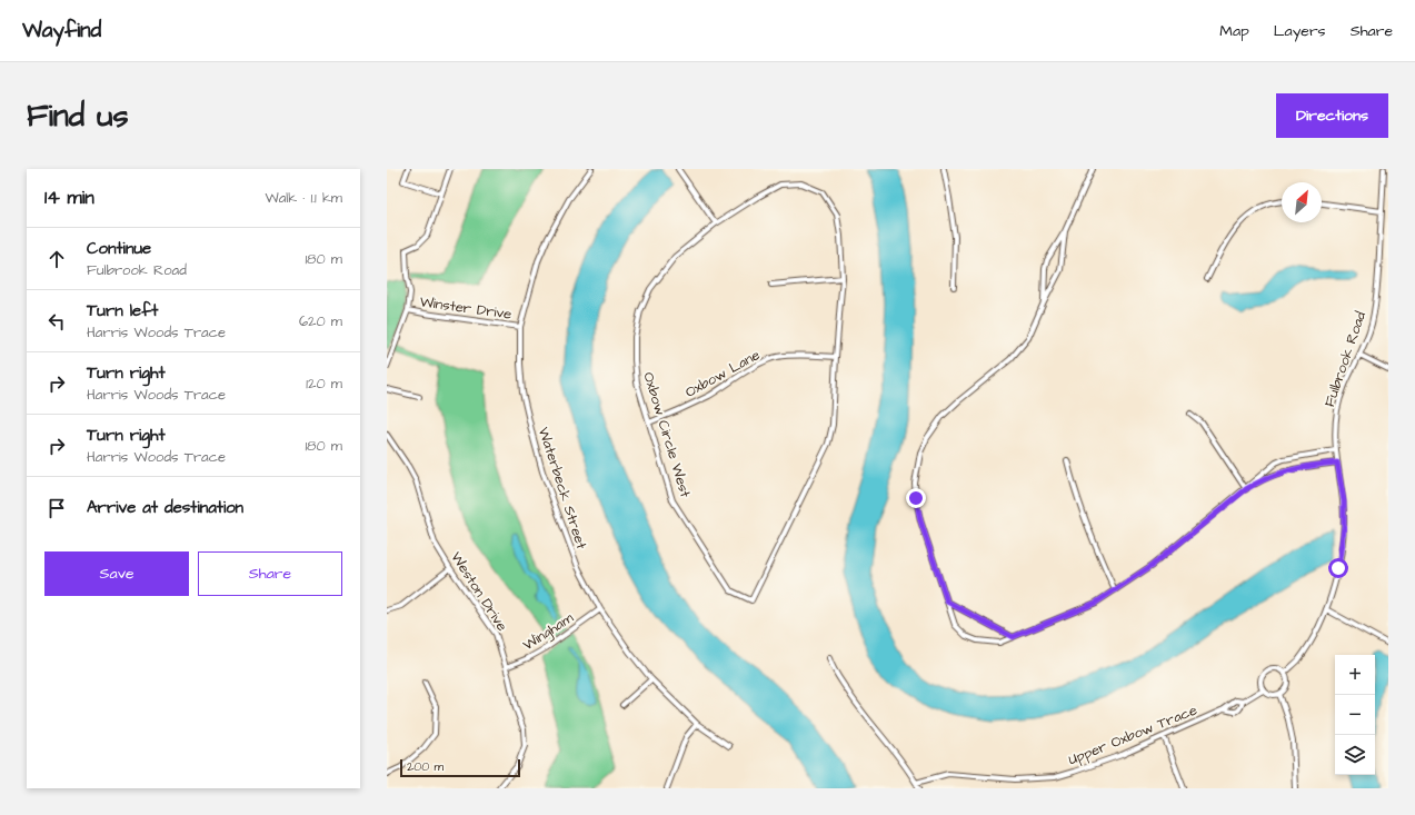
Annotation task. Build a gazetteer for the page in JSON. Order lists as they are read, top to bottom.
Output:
{
  "streets": {
    "street": [
      "Winster Drive",
      "Fulbrook Road",
      "Oxbow Lane",
      "Oxbow Circle West",
      "Waterbeck Street",
      "Weston Drive",
      "Wingham",
      "Upper Oxbow Trace"
    ]
  },
  "crossings": [
    ["Winster Drive", "Waterbeck Street"],
    ["Fulbrook Road", "Upper Oxbow Trace"],
    ["Oxbow Lane", "Oxbow Circle West"],
    ["Waterbeck Street", "Wingham"],
    ["Weston Drive", "Wingham"]
  ],
  "scale_bar": "200 m",
  "north": "top right",
  "page": {
    "header": "Wayfind",
    "nav": ["Map", "Layers", "Share"],
    "buttons": [
      "Directions",
      ["Save", "Share"]
    ],
    "title": "Find us",
    "heading": ["14 min", "Walk · 1.1 km"],
    "list": [
      ["Continue", "Fulbrook Road", "180 m"],
      ["Turn left", "Harris Woods Trace", "620 m"],
      ["Turn right", "Harris Woods Trace", "120 m"],
      ["Turn right", "Harris Woods Trace", "180 m"],
      "Arrive at destination"
    ],
    "map_buttons": ["+", "−"],
    "scale": "200 m"
  }
}
